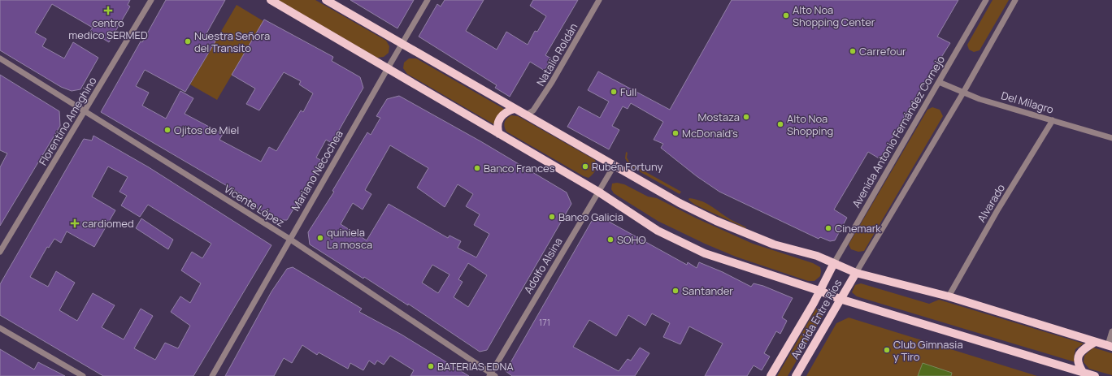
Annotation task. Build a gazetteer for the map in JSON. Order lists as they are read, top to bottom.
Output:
{
  "streets": {
    "main road": ["Avenida Antonio Fernández Cornejo", "Avenida Entre Ríos"],
    "street": [
      "Natalio Roldán",
      "Del Milagro",
      "Florentino Ameghino",
      "Mariano Necochea",
      "Alvarado",
      "Vicente López",
      "Adolfo Alsina"
    ]
  },
  "crossings": [
    ["Del Milagro", "Avenida Antonio Fernández Cornejo"],
    ["Del Milagro", "Alvarado"],
    ["Florentino Ameghino", "Vicente López"],
    ["Avenida Antonio Fernández Cornejo", "Avenida Entre Ríos"],
    ["Mariano Necochea", "Vicente López"],
    ["Vicente López", "Adolfo Alsina"]
  ],
  "places": {
    "health": ["centro medico SERMED", "cardiomed"],
    "other": [
      "Alto Noa Shopping Center",
      "Nuestra Señora del Transito",
      "Carrefour",
      "Full",
      "Mostaza",
      "Alto Noa Shopping",
      "Ojitos de Miel",
      "McDonald's",
      "Rubén Fortuny",
      "Banco Frances",
      "Banco Galicia",
      "Cinemark",
      "quiniela La mosca",
      "SOHO",
      "Santander",
      "Club Gimnasia y Tiro",
      "BATERIAS EDNA"
    ]
  },
  "house_numbers": ["171"]
}
